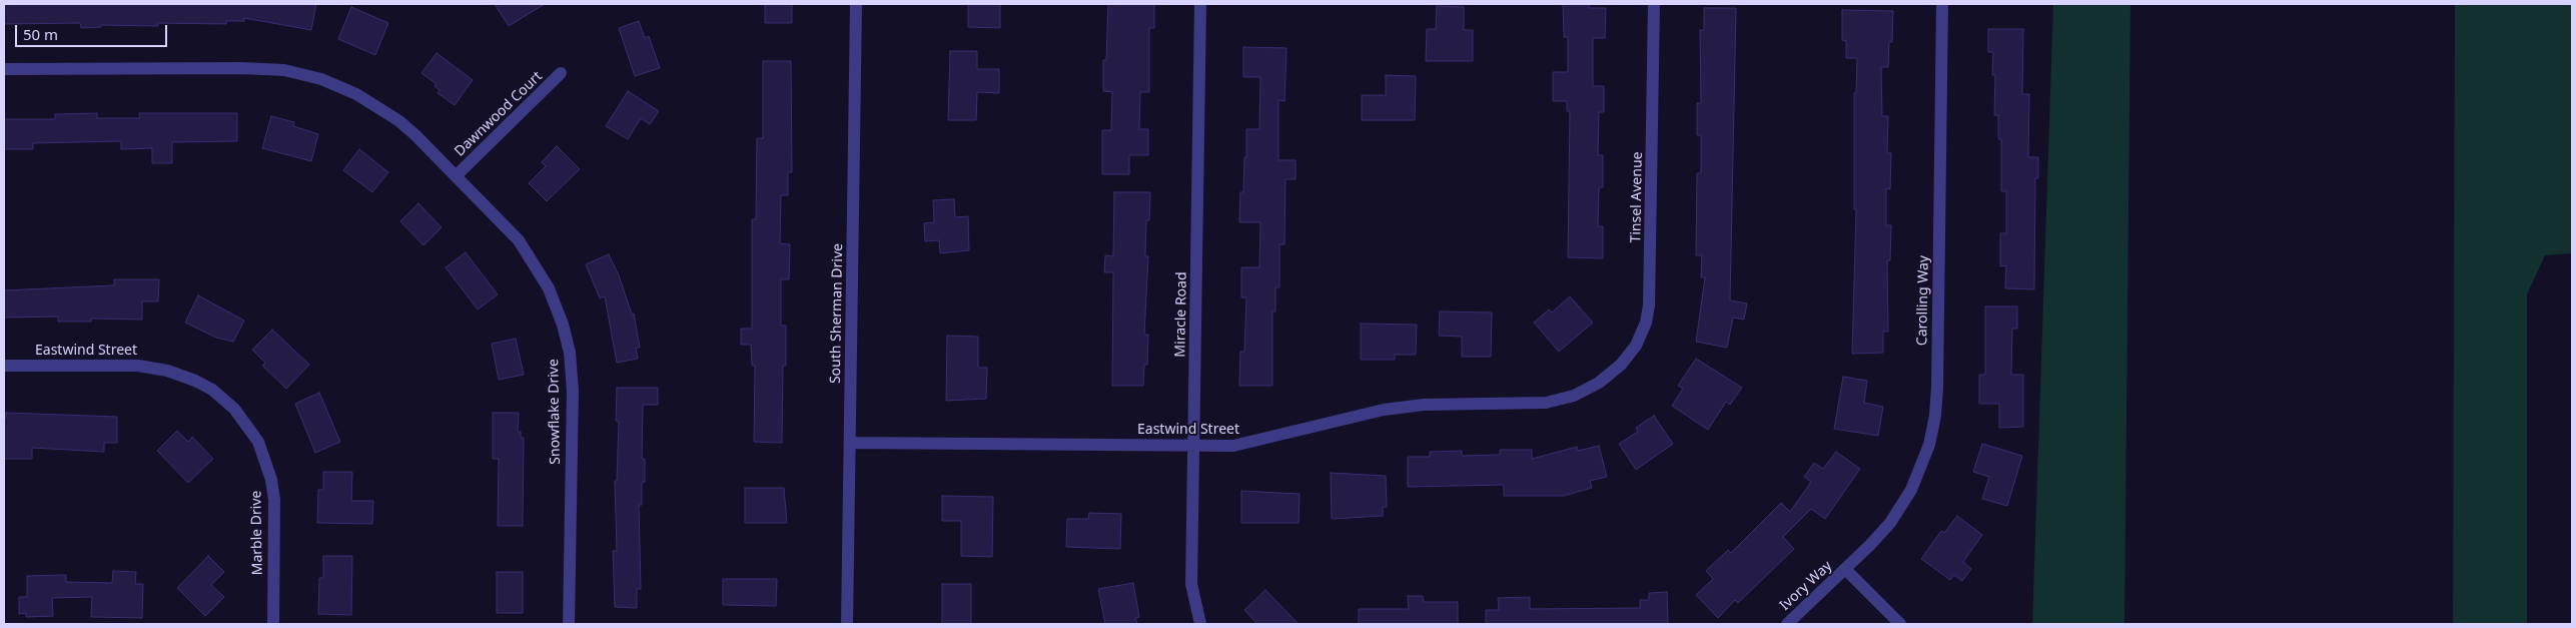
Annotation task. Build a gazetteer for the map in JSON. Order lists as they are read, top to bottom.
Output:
{
  "streets": {
    "street": [
      "Dawnwood Court",
      "Tinsel Avenue",
      "Carolling Way",
      "South Sherman Drive",
      "Miracle Road",
      "Eastwind Street",
      "Snowflake Drive",
      "Marble Drive",
      "Ivory Way"
    ]
  },
  "crossings": [
    ["Dawnwood Court", "Snowflake Drive"],
    ["Tinsel Avenue", "Eastwind Street"],
    ["Carolling Way", "Ivory Way"],
    ["South Sherman Drive", "Eastwind Street"],
    ["Miracle Road", "Eastwind Street"],
    ["Eastwind Street", "Marble Drive"]
  ],
  "scale_bar": "50 m"
}
